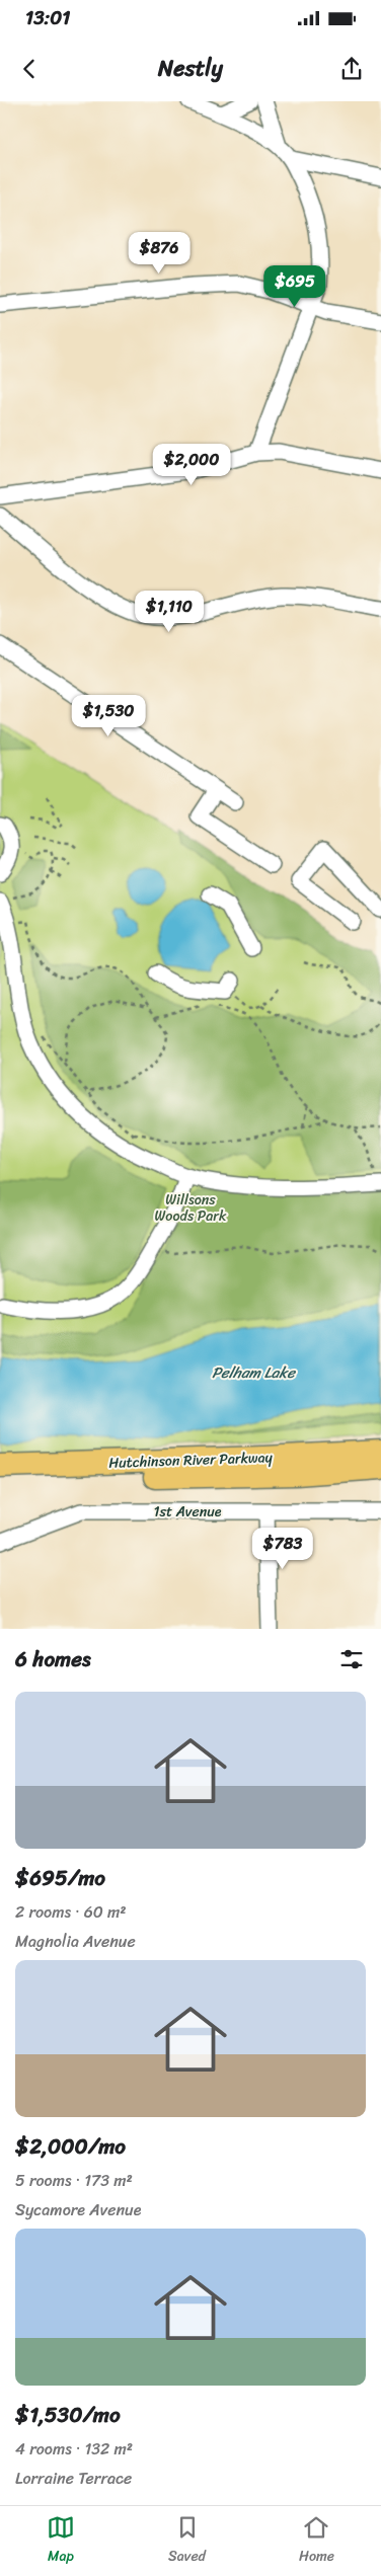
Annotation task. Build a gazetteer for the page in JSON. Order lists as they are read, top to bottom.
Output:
{
  "streets": {
    "highway": ["Hutchinson River Parkway"],
    "street": ["1st Avenue"]
  },
  "water": ["Pelham Lake"],
  "parks": ["Willsons Woods Park"],
  "page": {
    "status": "13:01",
    "header": "Nestly",
    "price": [
      "$876",
      "$695",
      "$2,000",
      "$1,110",
      "$1,530",
      "$783"
    ],
    "heading": "6 homes",
    "list": [
      {
        "name": "$695/mo",
        "note": "2 rooms · 60 m² · Magnolia Avenue"
      },
      {
        "name": "$2,000/mo",
        "note": "5 rooms · 173 m² · Sycamore Avenue"
      },
      {
        "name": "$1,530/mo",
        "note": "4 rooms · 132 m² · Lorraine Terrace"
      }
    ],
    "tabs": ["Map", "Saved", "Home"]
  }
}
